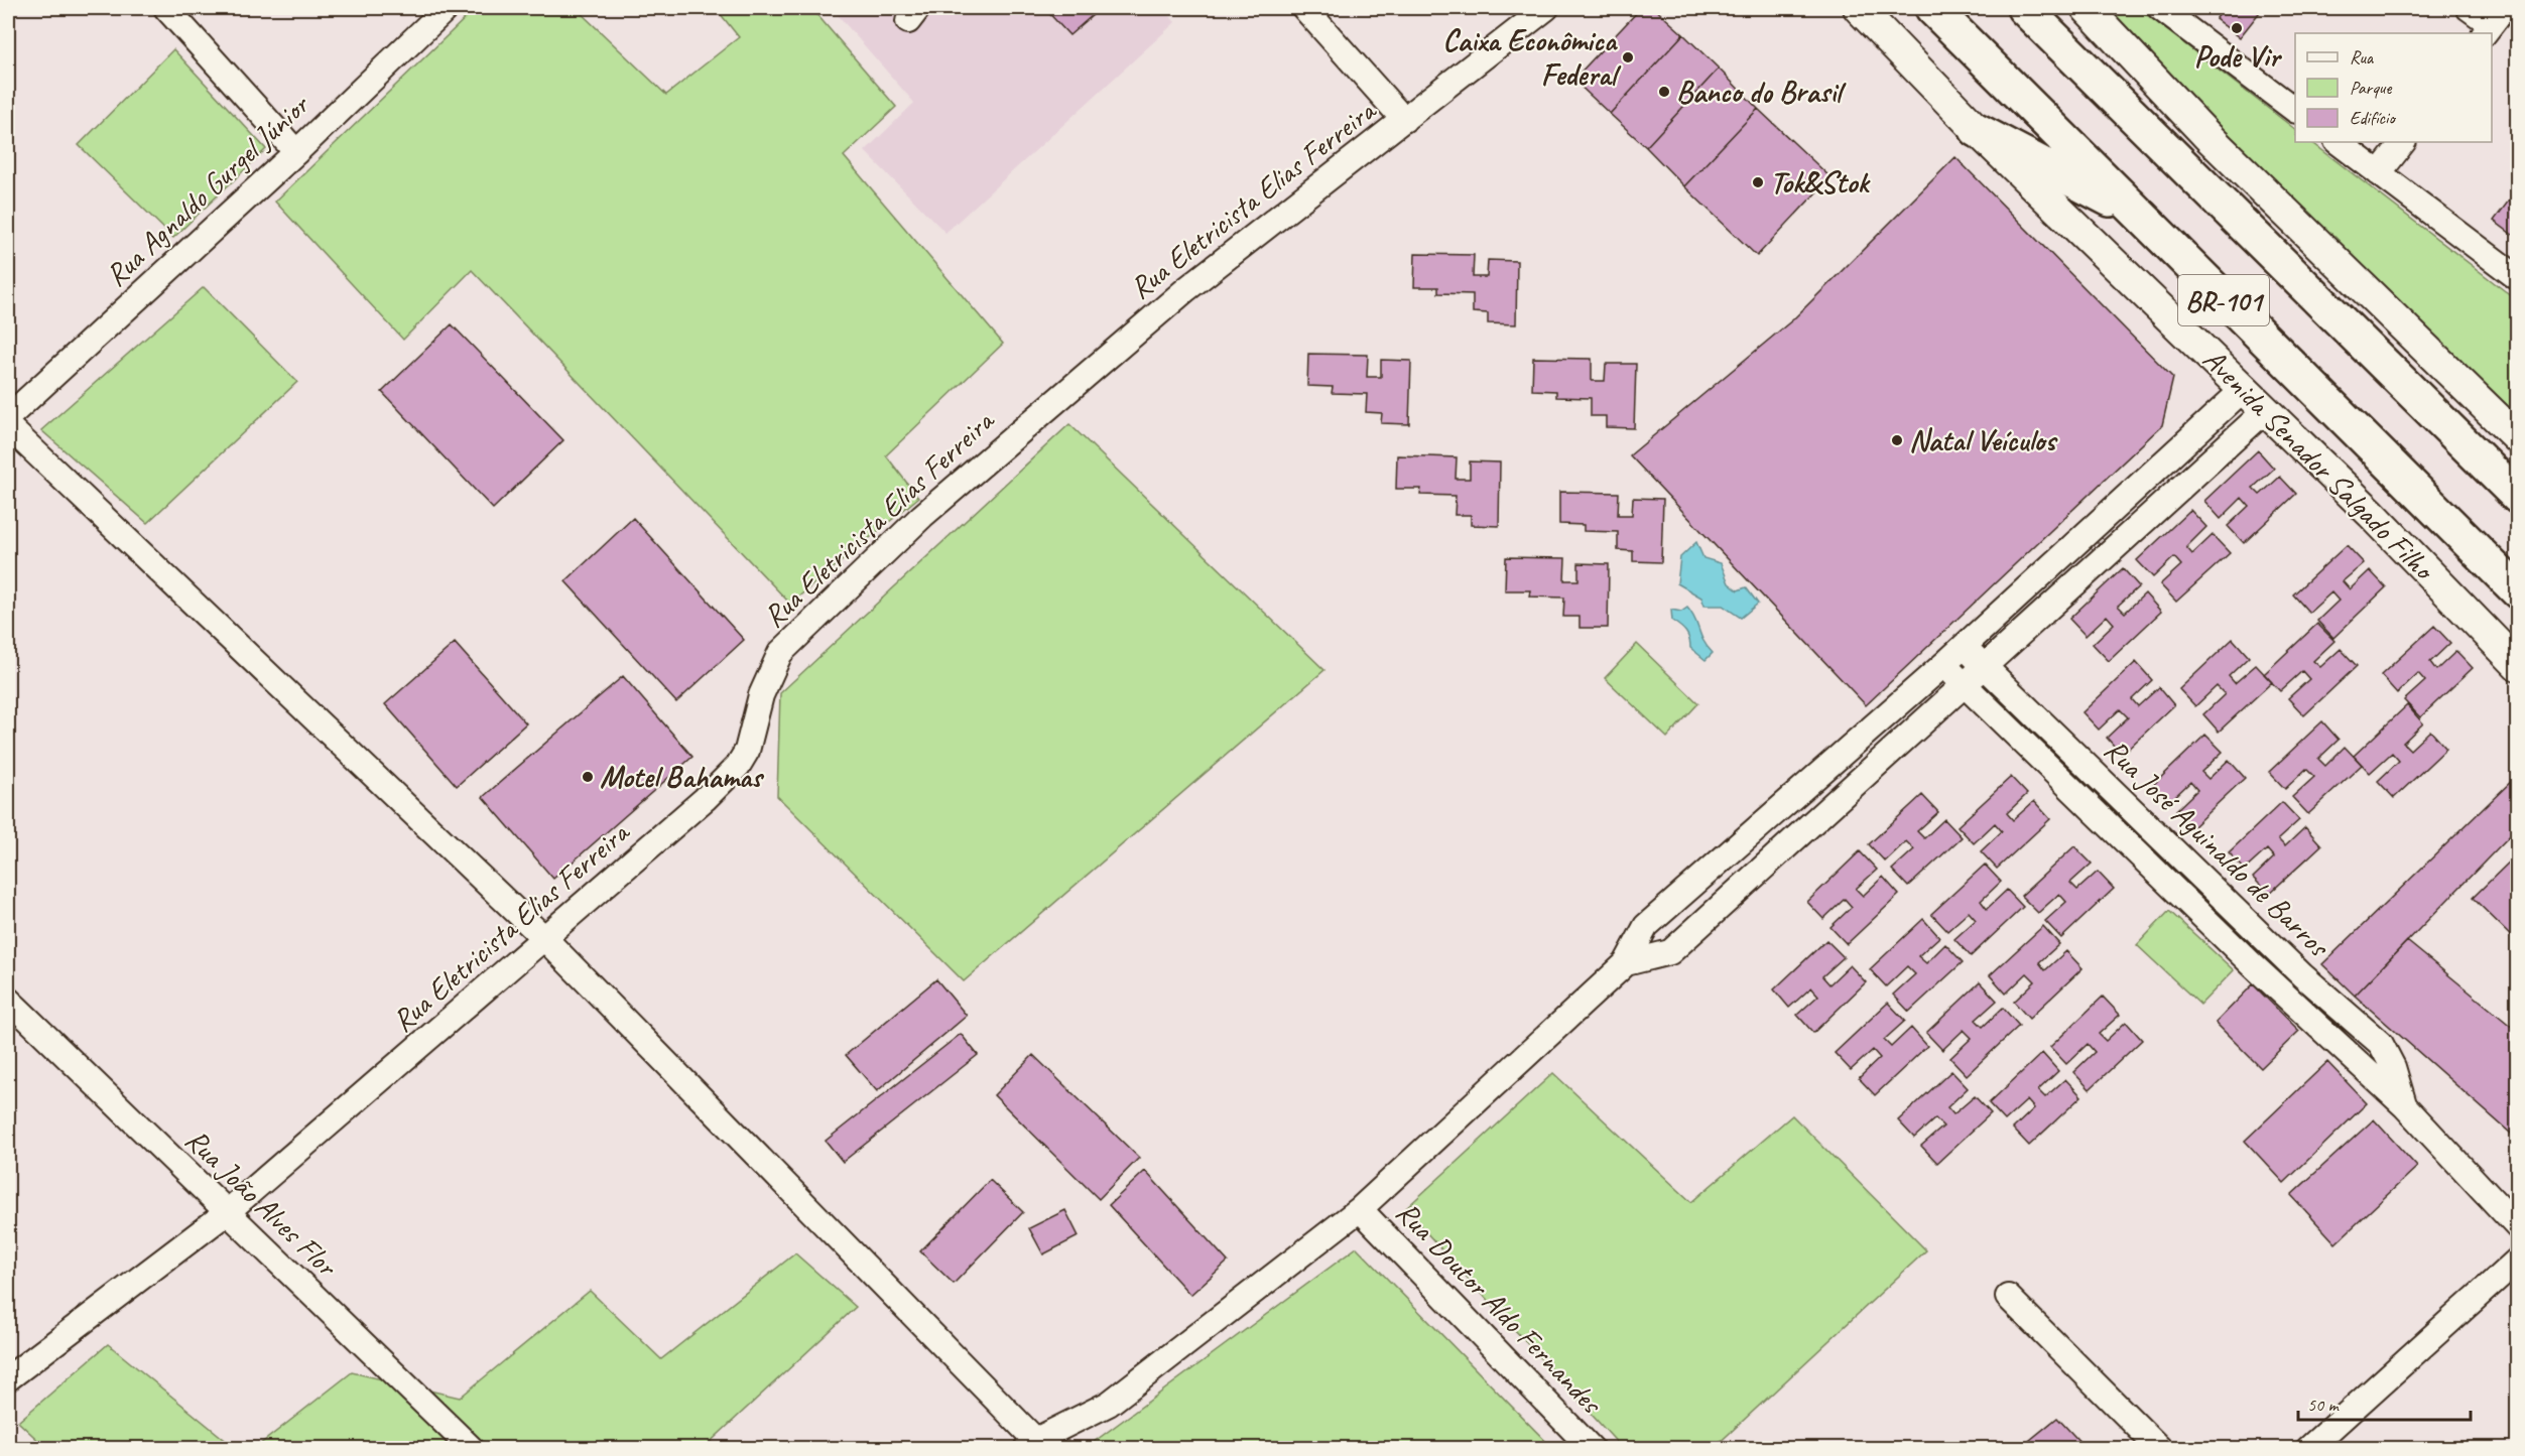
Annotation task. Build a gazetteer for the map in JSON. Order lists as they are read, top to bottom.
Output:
{
  "streets": {
    "highway": ["BR-101", "Avenida Senador Salgado Filho"],
    "street": [
      "Rua Agnaldo Gurgel Júnior",
      "Rua Eletricista Elias Ferreira",
      "Rua José Aguinaldo de Barros",
      "Rua João Alves Flor",
      "Rua Doutor Aldo Fernandes"
    ]
  },
  "crossings": [
    ["Rua Eletricista Elias Ferreira", "Rua João Alves Flor"]
  ],
  "places": [
    "Pode Vir",
    "Caixa Econômica Federal",
    "Banco do Brasil",
    "Tok&Stok",
    "Natal Veículos",
    "Motel Bahamas"
  ],
  "legend": ["Rua", "Parque", "Edifício"],
  "scale_bar": "50 m"
}
